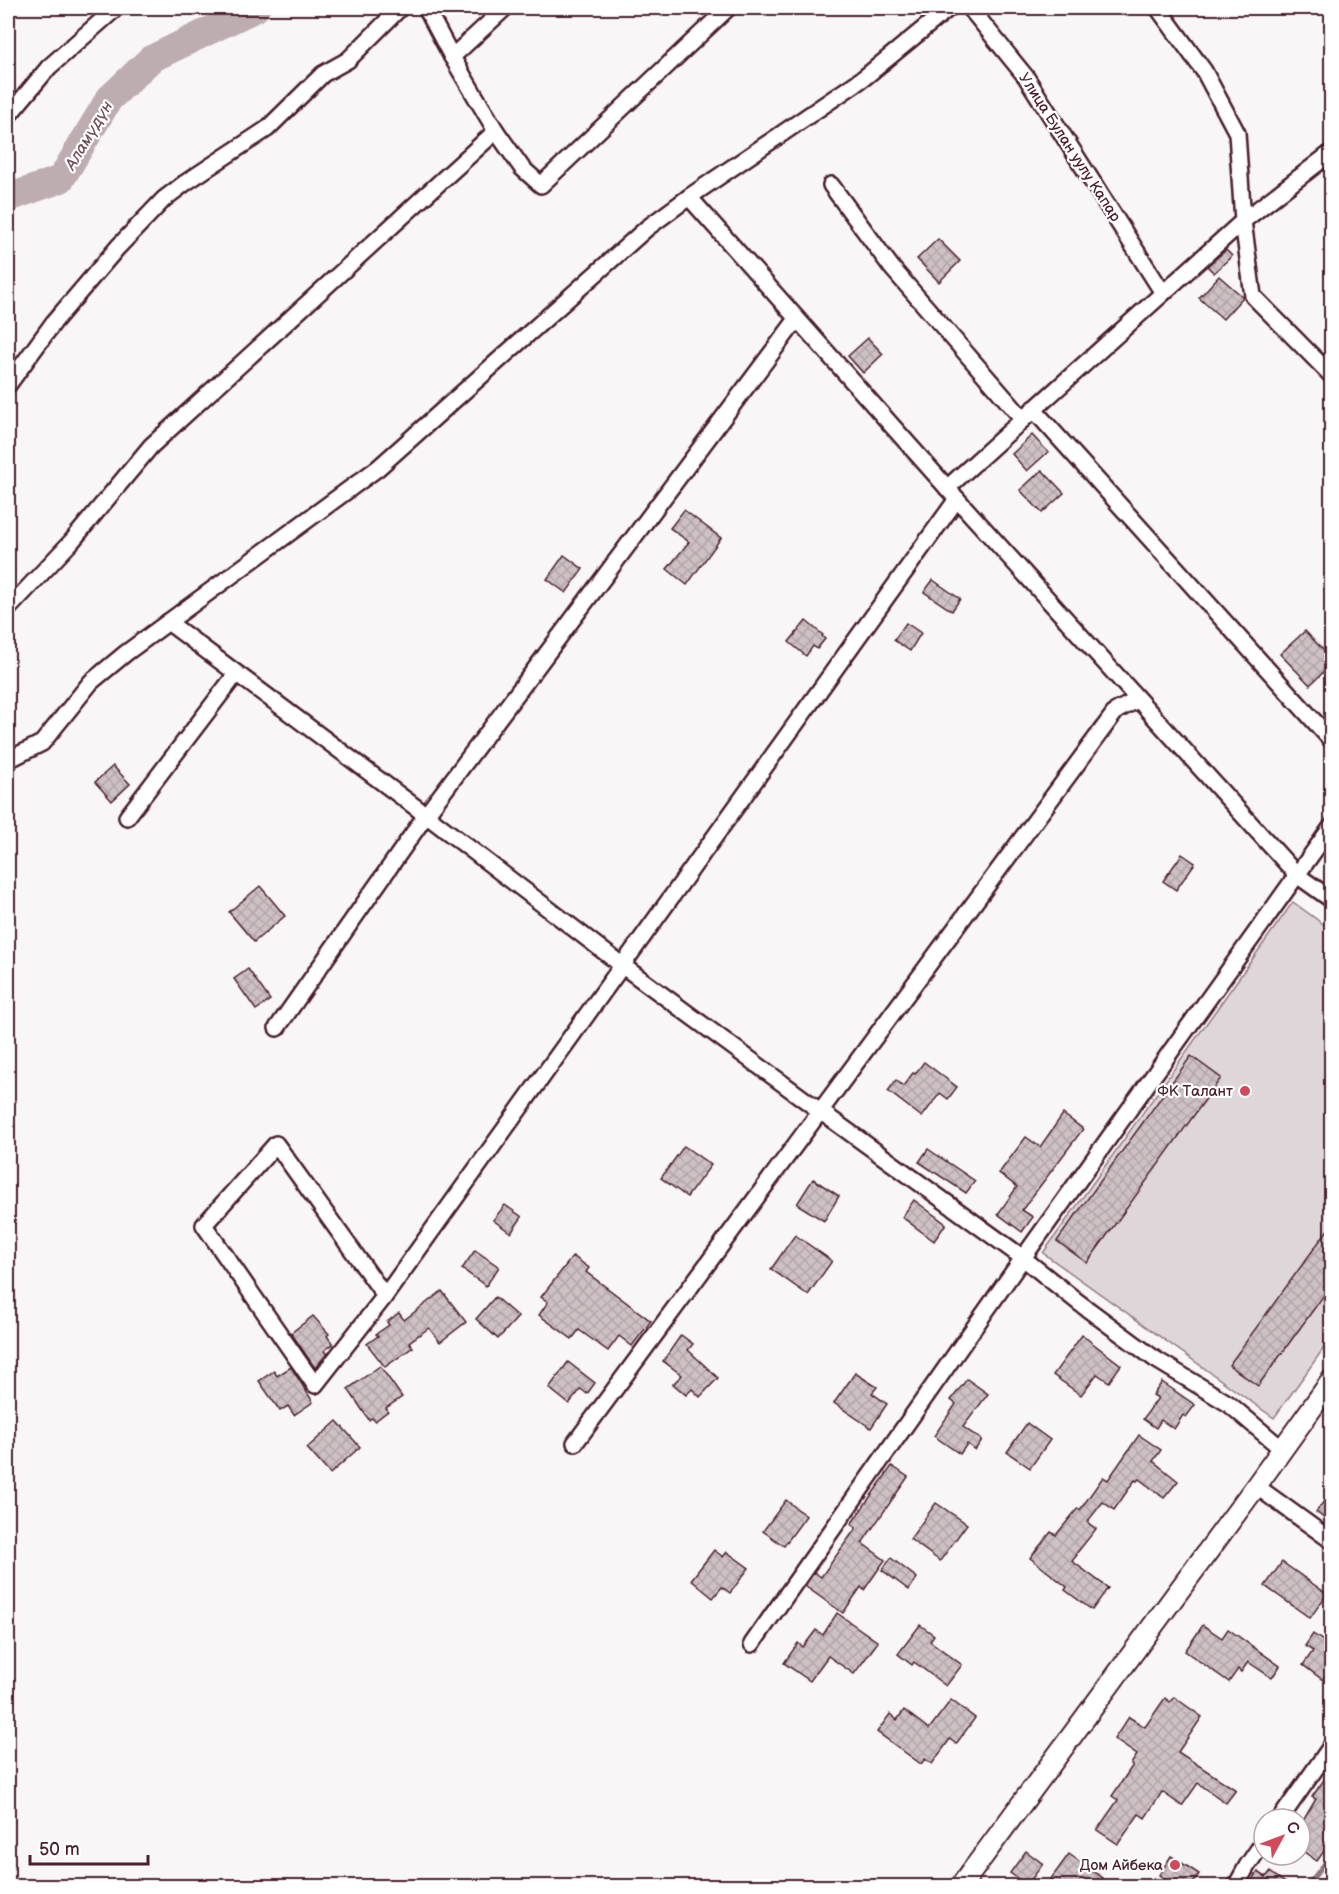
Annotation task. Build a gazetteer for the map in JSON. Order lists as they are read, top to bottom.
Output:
{
  "streets": {
    "street": ["Улица Булан уулу Капар"]
  },
  "water": ["Аламүдүн"],
  "places": ["ФК Талант", "Дом Айбека"],
  "scale_bar": "50 m",
  "north": "top right"
}
